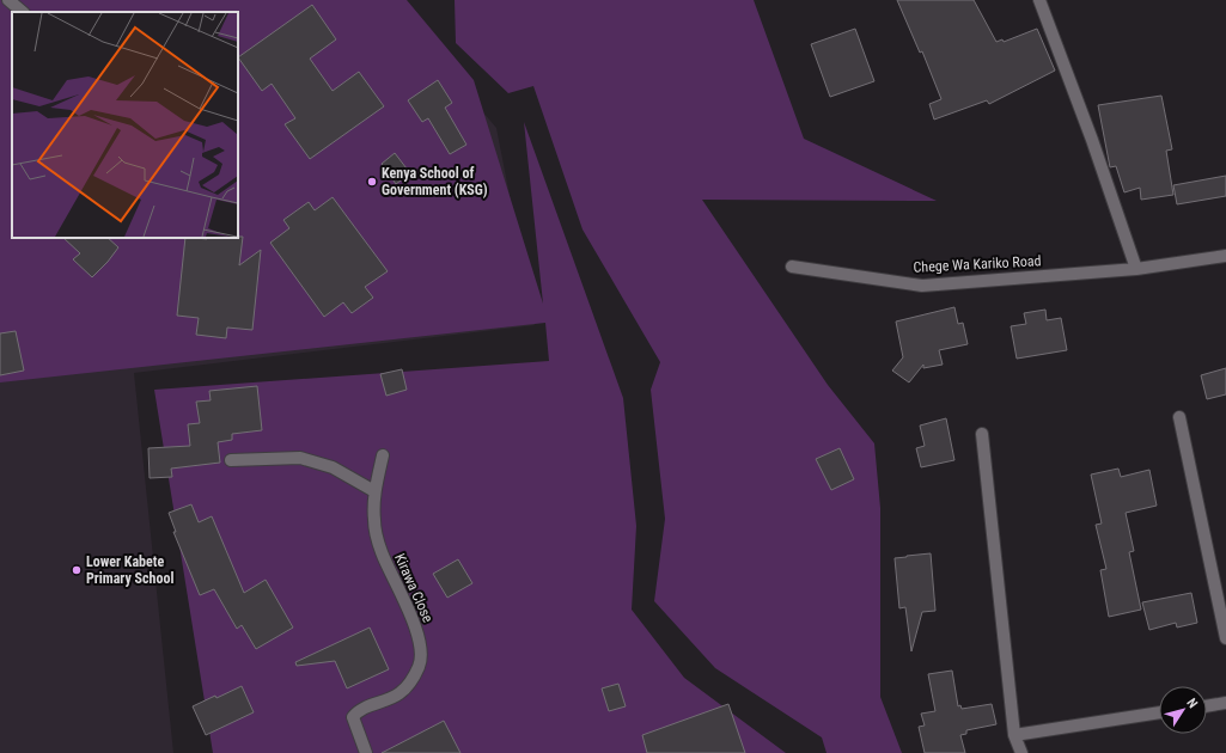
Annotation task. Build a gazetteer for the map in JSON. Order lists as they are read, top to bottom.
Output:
{
  "streets": {
    "street": ["Chege Wa Kariko Road", "Kirawa Close"]
  },
  "places": ["Kenya School of Government (KSG)", "Lower Kabete Primary School"],
  "north": "top right"
}
